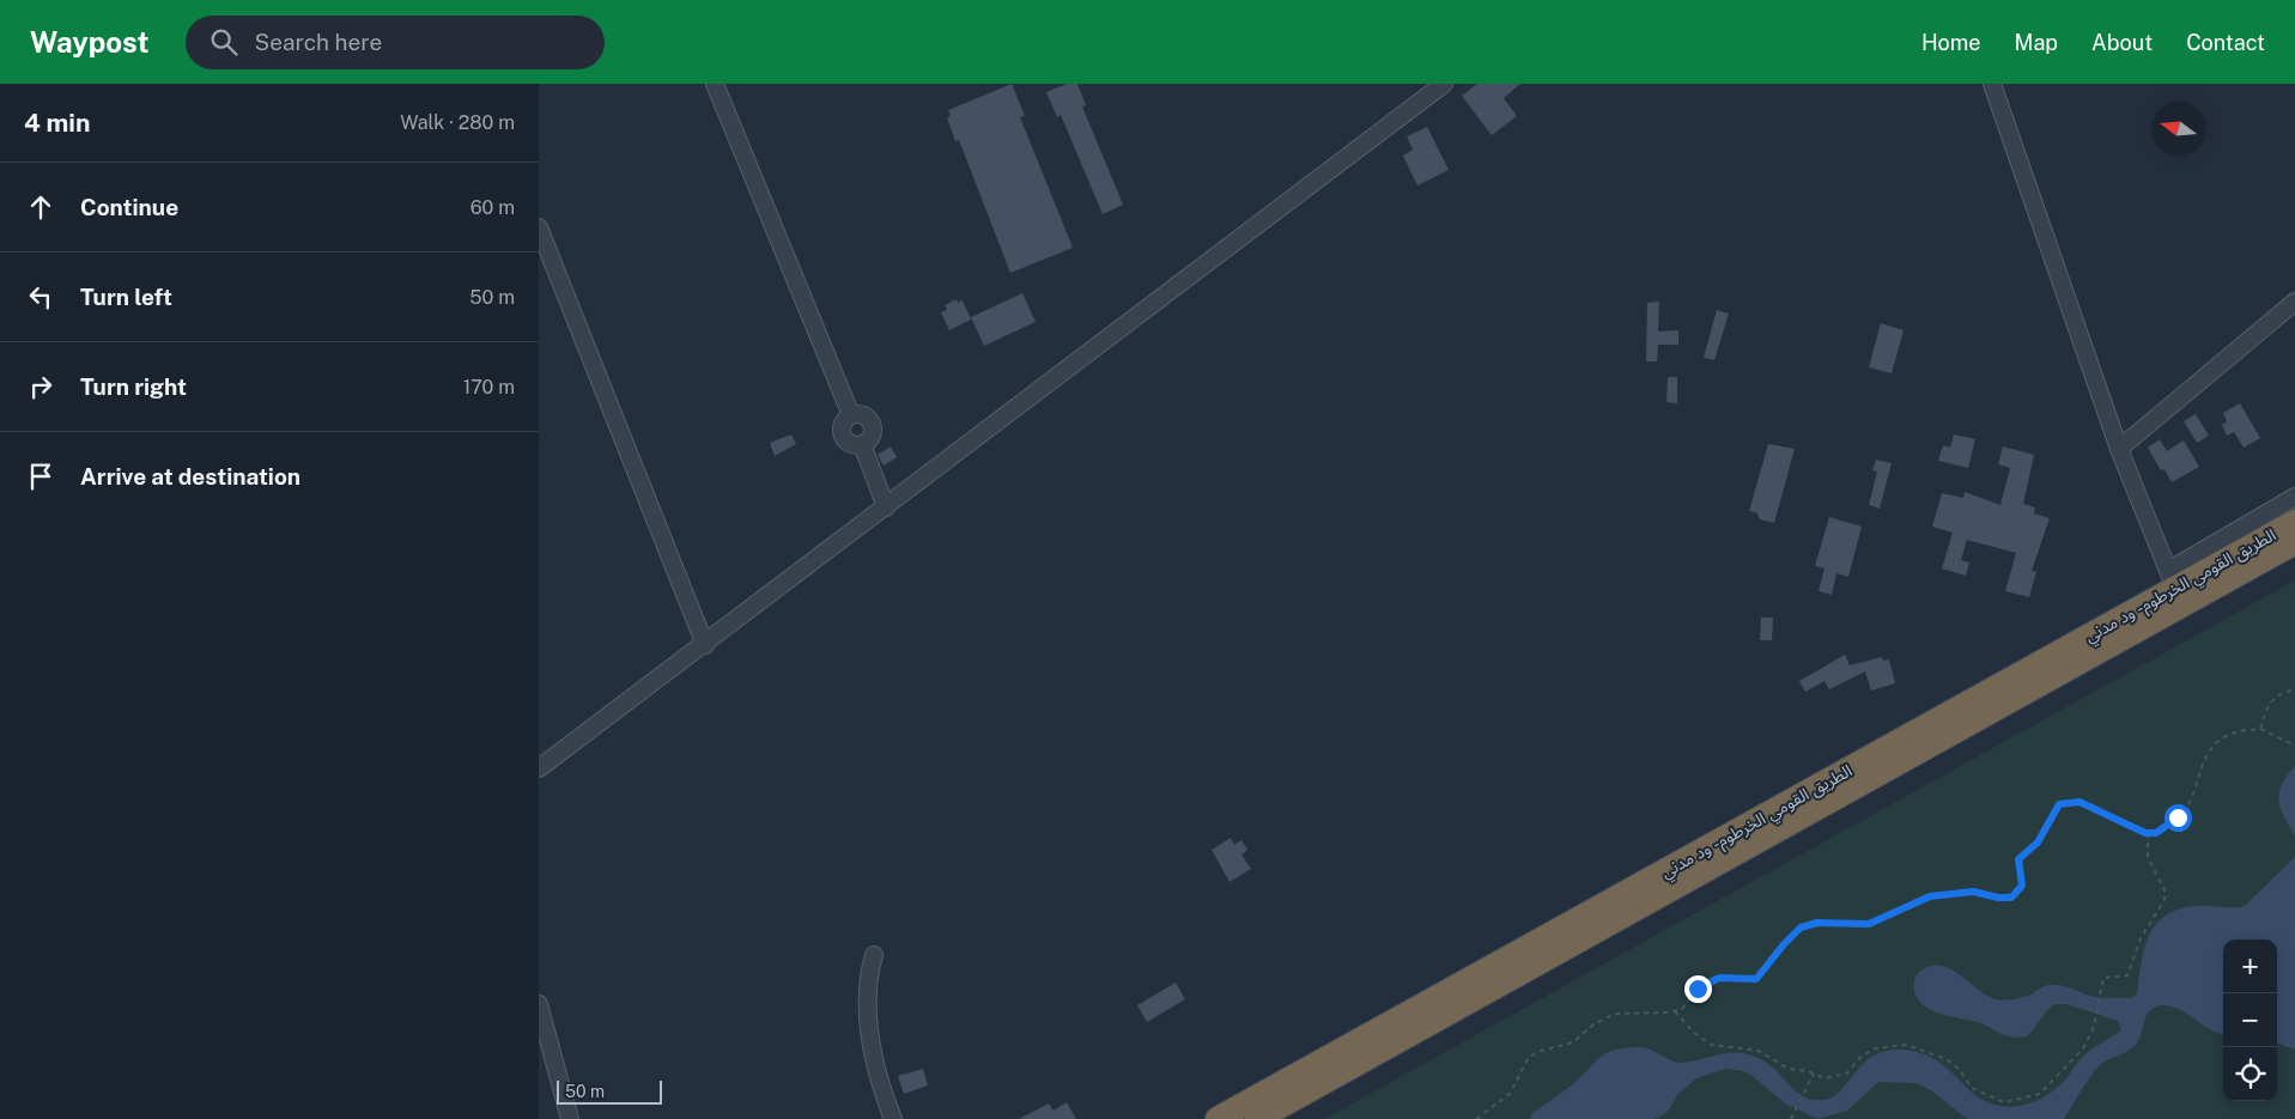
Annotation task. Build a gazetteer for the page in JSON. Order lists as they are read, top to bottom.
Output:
{
  "streets": {
    "highway": ["الطريق القومي الخرطوم - ود مدني"]
  },
  "scale_bar": "50 m",
  "north": "left",
  "page": {
    "header": "Waypost",
    "search": "Search here",
    "nav": [
      "Home",
      "Map",
      "About",
      "Contact"
    ],
    "heading": ["4 min", "Walk · 280 m"],
    "list": [
      ["Continue", "60 m"],
      ["Turn left", "50 m"],
      ["Turn right", "170 m"],
      "Arrive at destination"
    ],
    "map_buttons": ["+", "−"],
    "scale": "50 m"
  }
}
